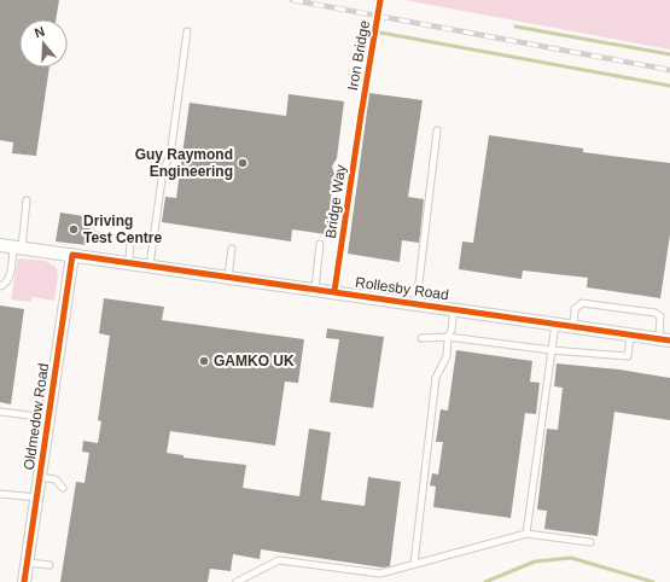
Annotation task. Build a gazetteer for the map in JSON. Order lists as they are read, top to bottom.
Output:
{
  "streets": {
    "street": ["Rollesby Road", "Oldmedow Road"],
    "cycle path": ["Iron Bridge"]
  },
  "crossings": [
    ["Rollesby Road", "Oldmedow Road"]
  ],
  "places": ["Guy Raymond Engineering", "Driving Test Centre", "GAMKO UK"],
  "north": "top"
}
